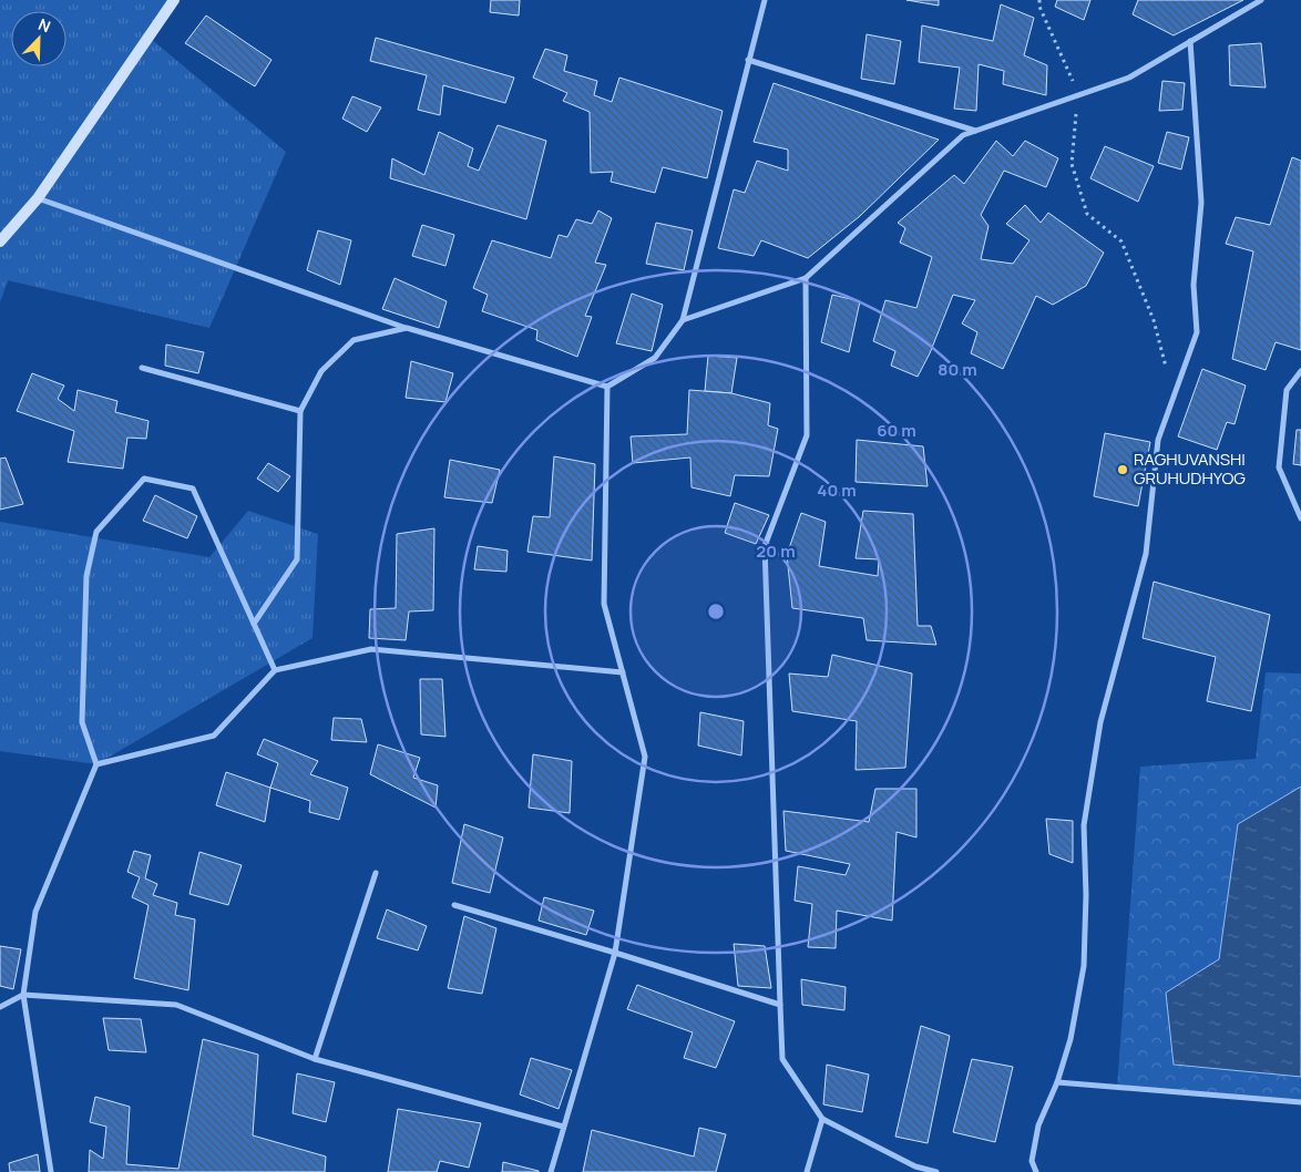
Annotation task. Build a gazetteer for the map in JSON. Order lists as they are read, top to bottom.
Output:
{
  "places": ["RAGHUVANSHI GRUHUDHYOG"],
  "north": "top right",
  "rings": [
    "80 m",
    "60 m",
    "40 m",
    "20 m"
  ]
}
